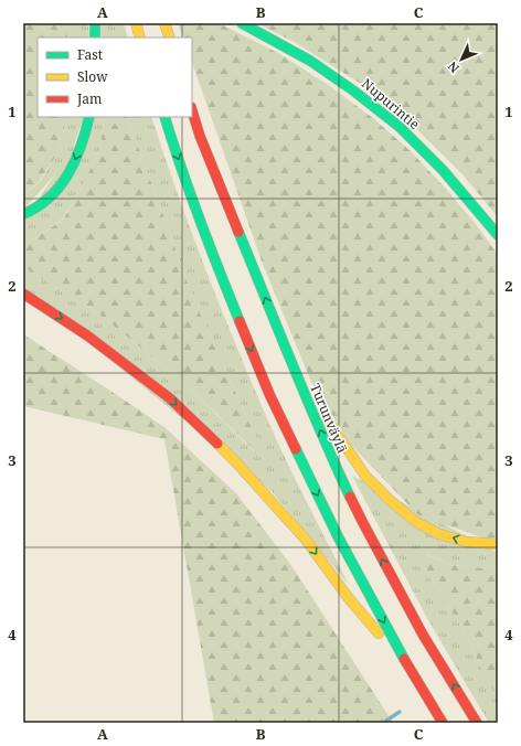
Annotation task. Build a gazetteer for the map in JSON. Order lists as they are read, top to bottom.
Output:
{
  "streets": {
    "main road": ["Nupurintie", "Turunväylä"]
  },
  "legend": ["Fast", "Slow", "Jam"],
  "north": "bottom left",
  "grid": {
    "columns": ["A", "B", "C"],
    "rows": [
      "1",
      "2",
      "3",
      "4"
    ]
  }
}
